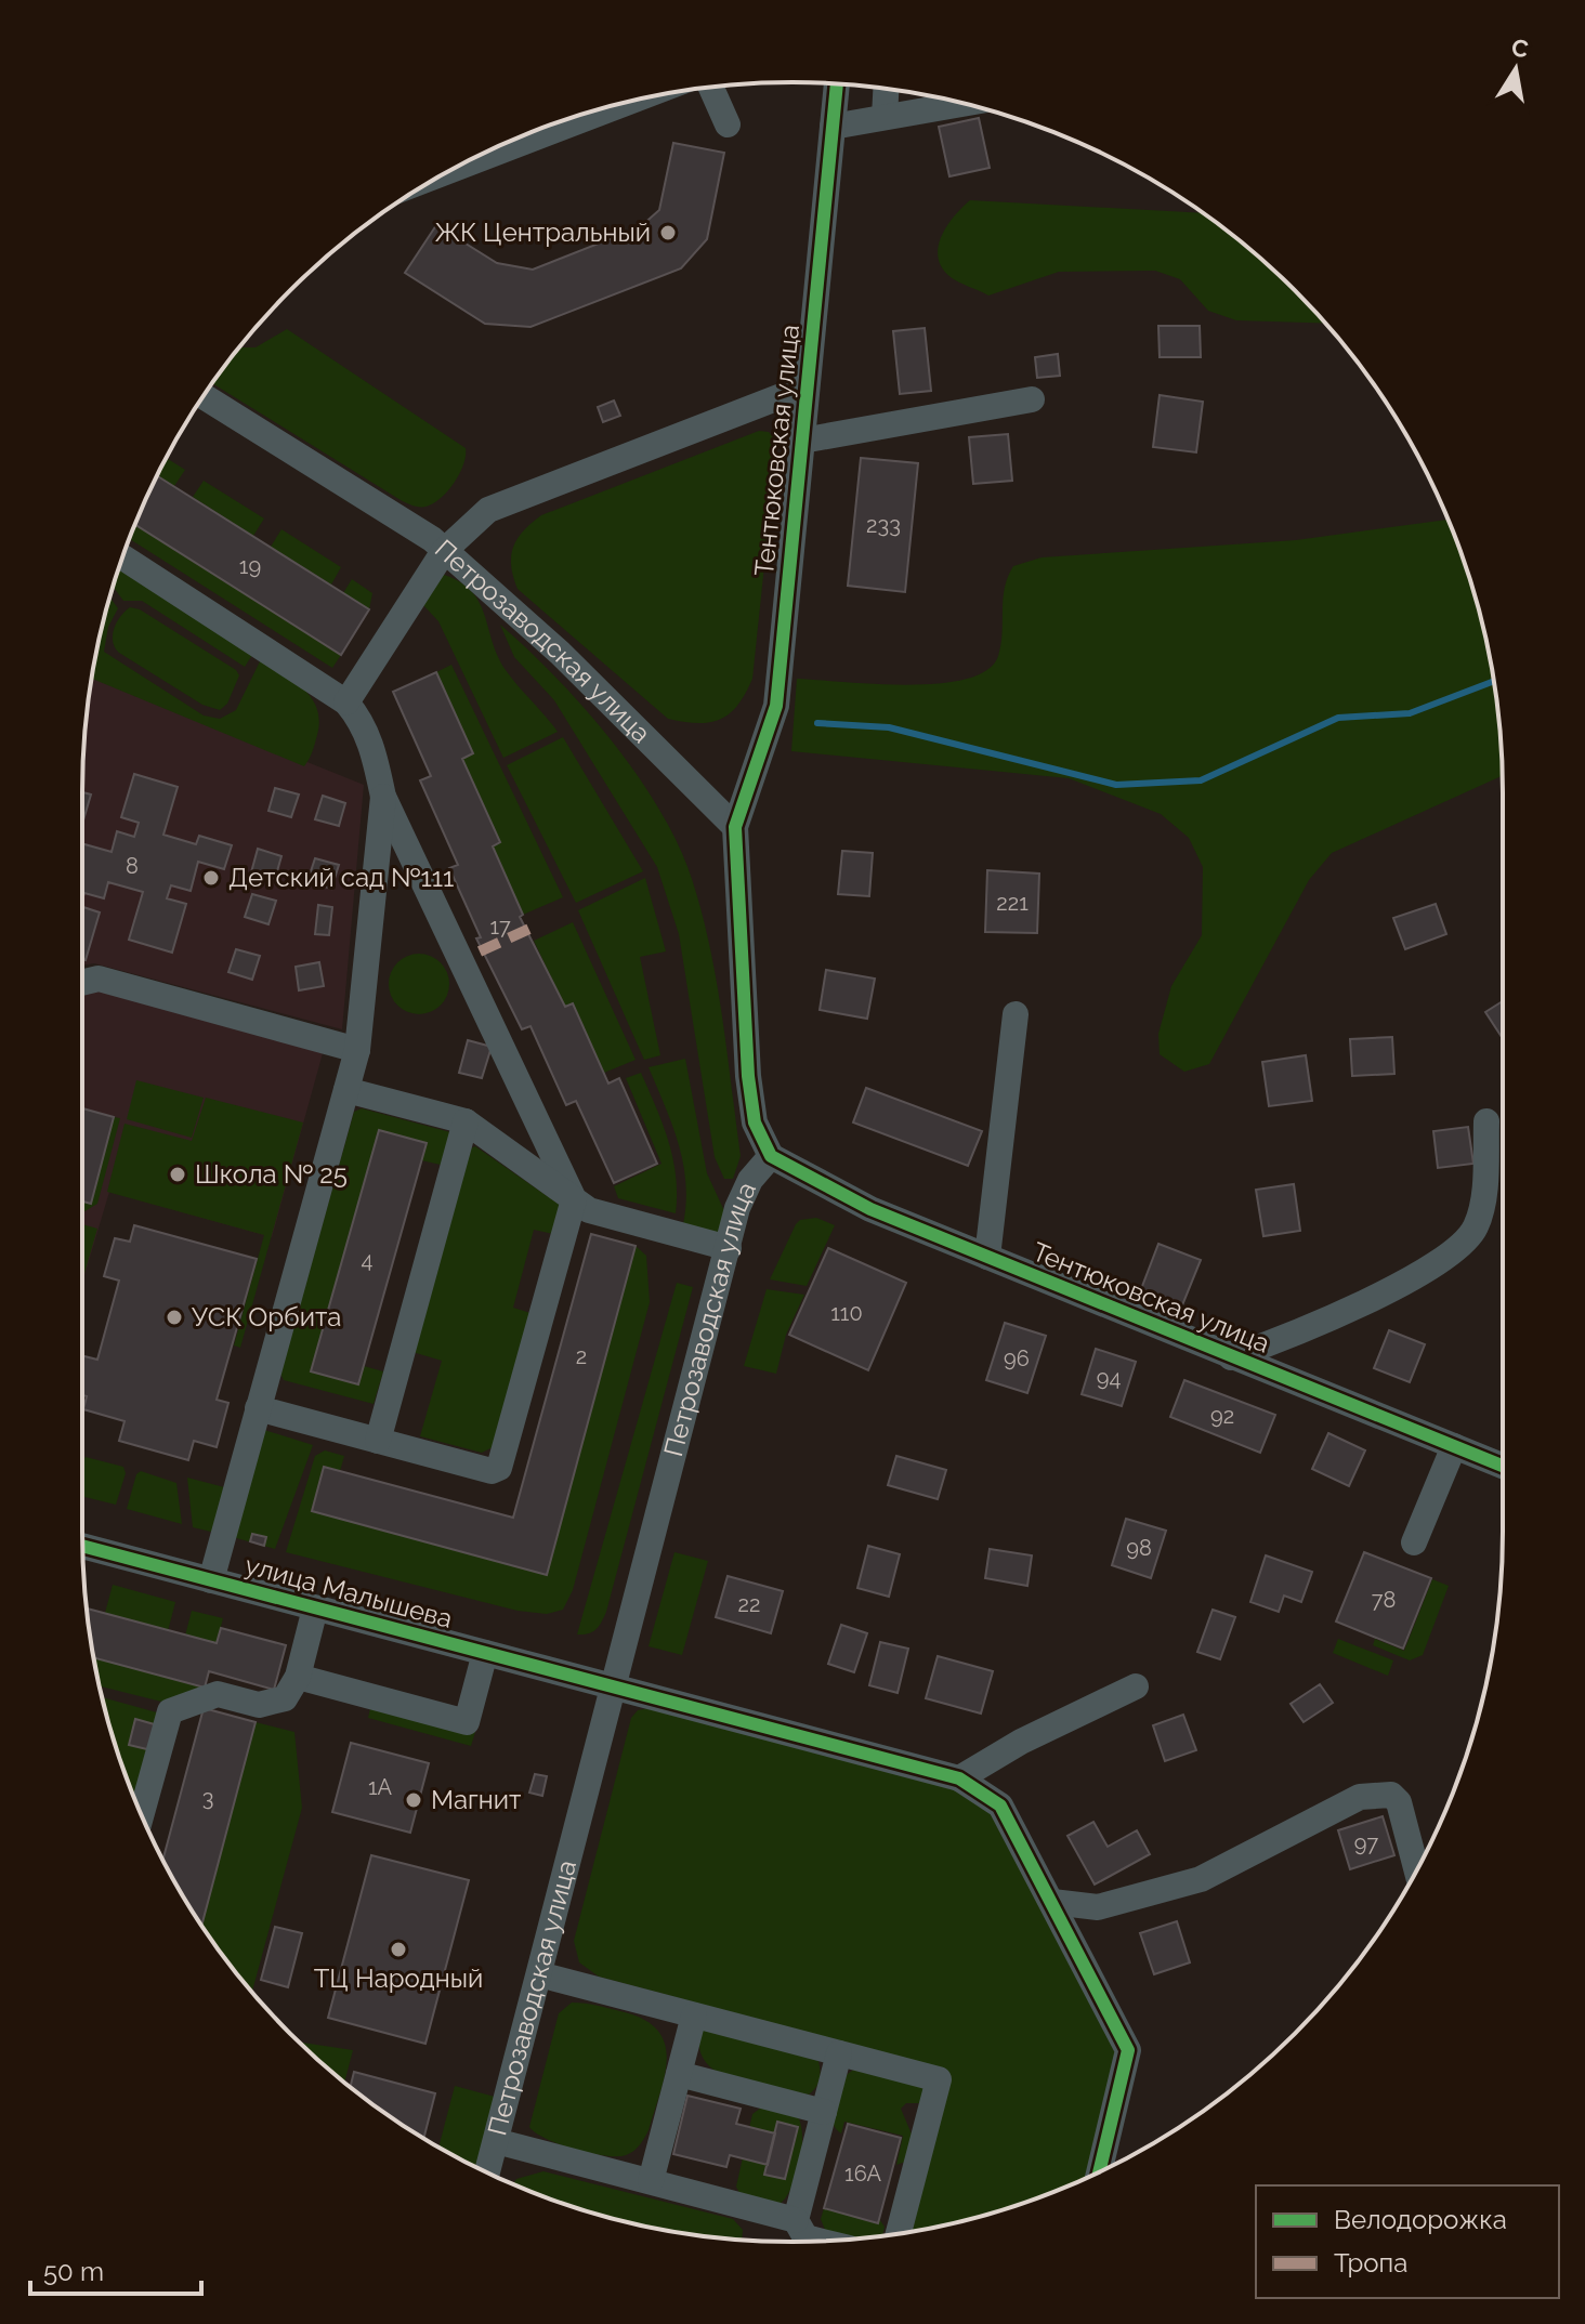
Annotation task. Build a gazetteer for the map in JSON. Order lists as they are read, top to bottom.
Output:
{
  "streets": {
    "street": ["Тентюковская улица", "Петрозаводская улица", "улица Малышева"]
  },
  "crossings": [
    ["Тентюковская улица", "Петрозаводская улица"],
    ["Петрозаводская улица", "улица Малышева"]
  ],
  "places": [
    "ЖК Центральный",
    "Детский сад №111",
    "Школа № 25",
    "УСК Орбита",
    "Магнит",
    "ТЦ Народный"
  ],
  "house_numbers": [
    "233",
    "19",
    "8",
    "221",
    "17",
    "4",
    "110",
    "2",
    "96",
    "94",
    "92",
    "98",
    "78",
    "22",
    "1А",
    "3",
    "97",
    "16А"
  ],
  "legend": ["Велодорожка", "Тропа"],
  "scale_bar": "50 m",
  "north": "top"
}
